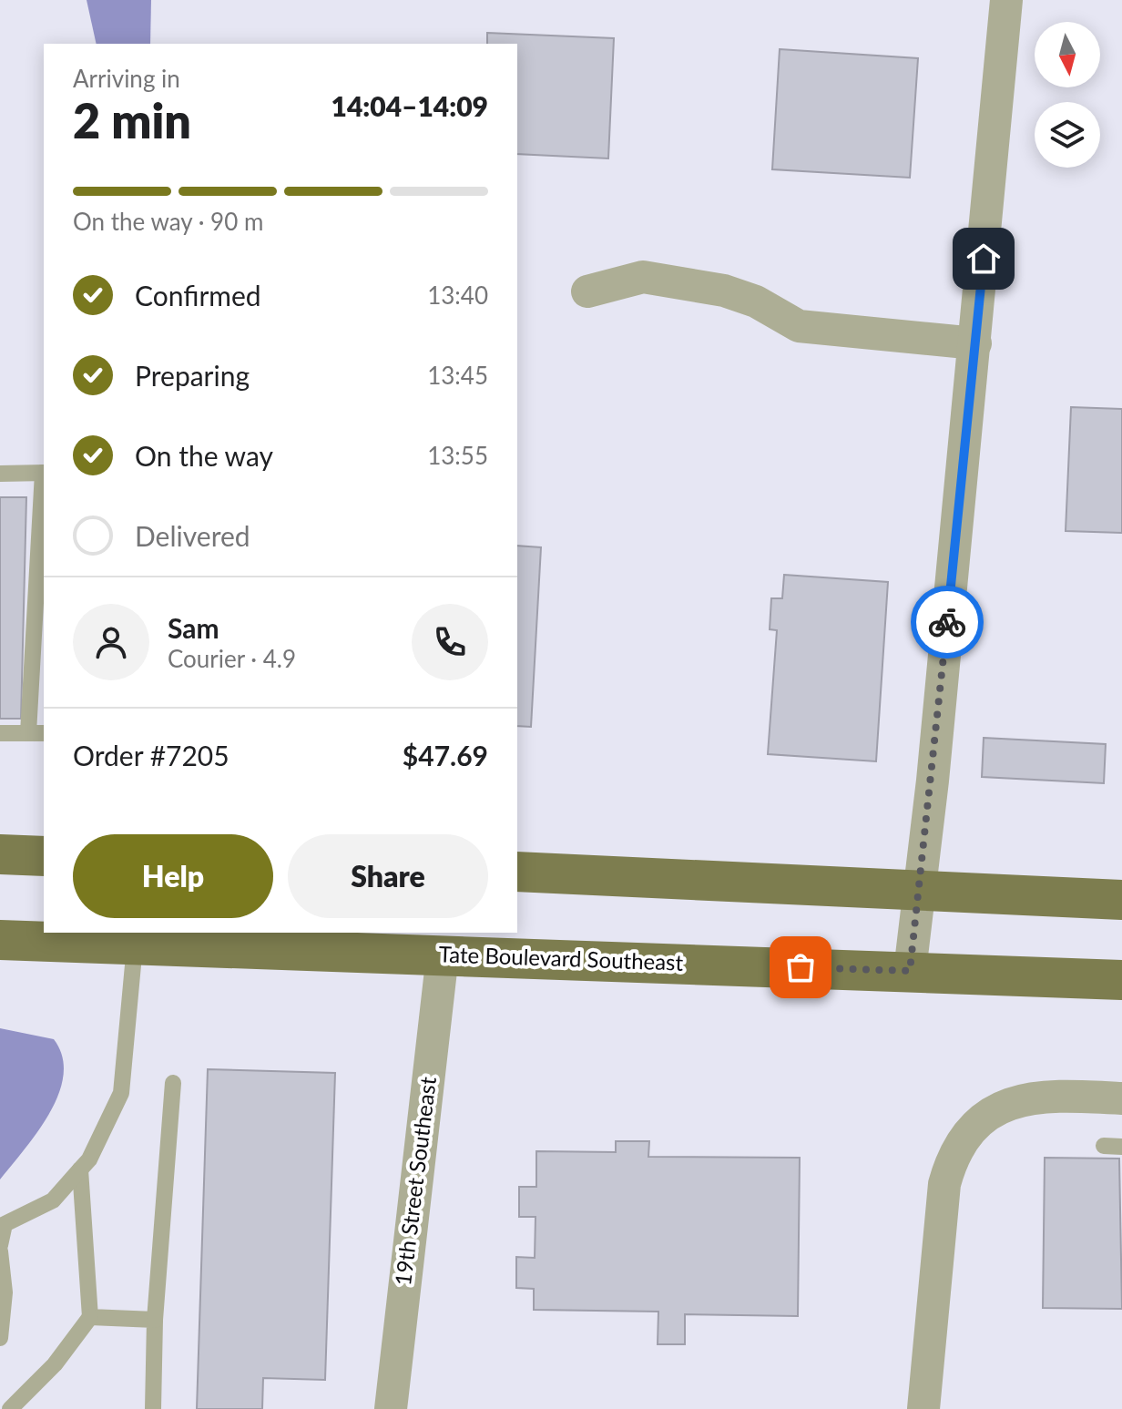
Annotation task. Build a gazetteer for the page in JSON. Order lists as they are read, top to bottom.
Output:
{
  "streets": {
    "main road": ["Tate Boulevard Southeast"],
    "street": ["19th Street Southeast"]
  },
  "crossings": [
    ["Tate Boulevard Southeast", "19th Street Southeast"]
  ],
  "north": "bottom",
  "page": {
    "heading": ["2 min", "Arriving in", "14:04–14:09"],
    "panel": [
      "Sam",
      "Courier · 4.9",
      "Order #7205",
      "$47.69"
    ],
    "bar": "On the way · 90 m",
    "list": [
      ["Confirmed", "13:40"],
      ["Preparing", "13:45"],
      ["On the way", "13:55"],
      "Delivered"
    ],
    "buttons": ["Help", "Share"]
  }
}
